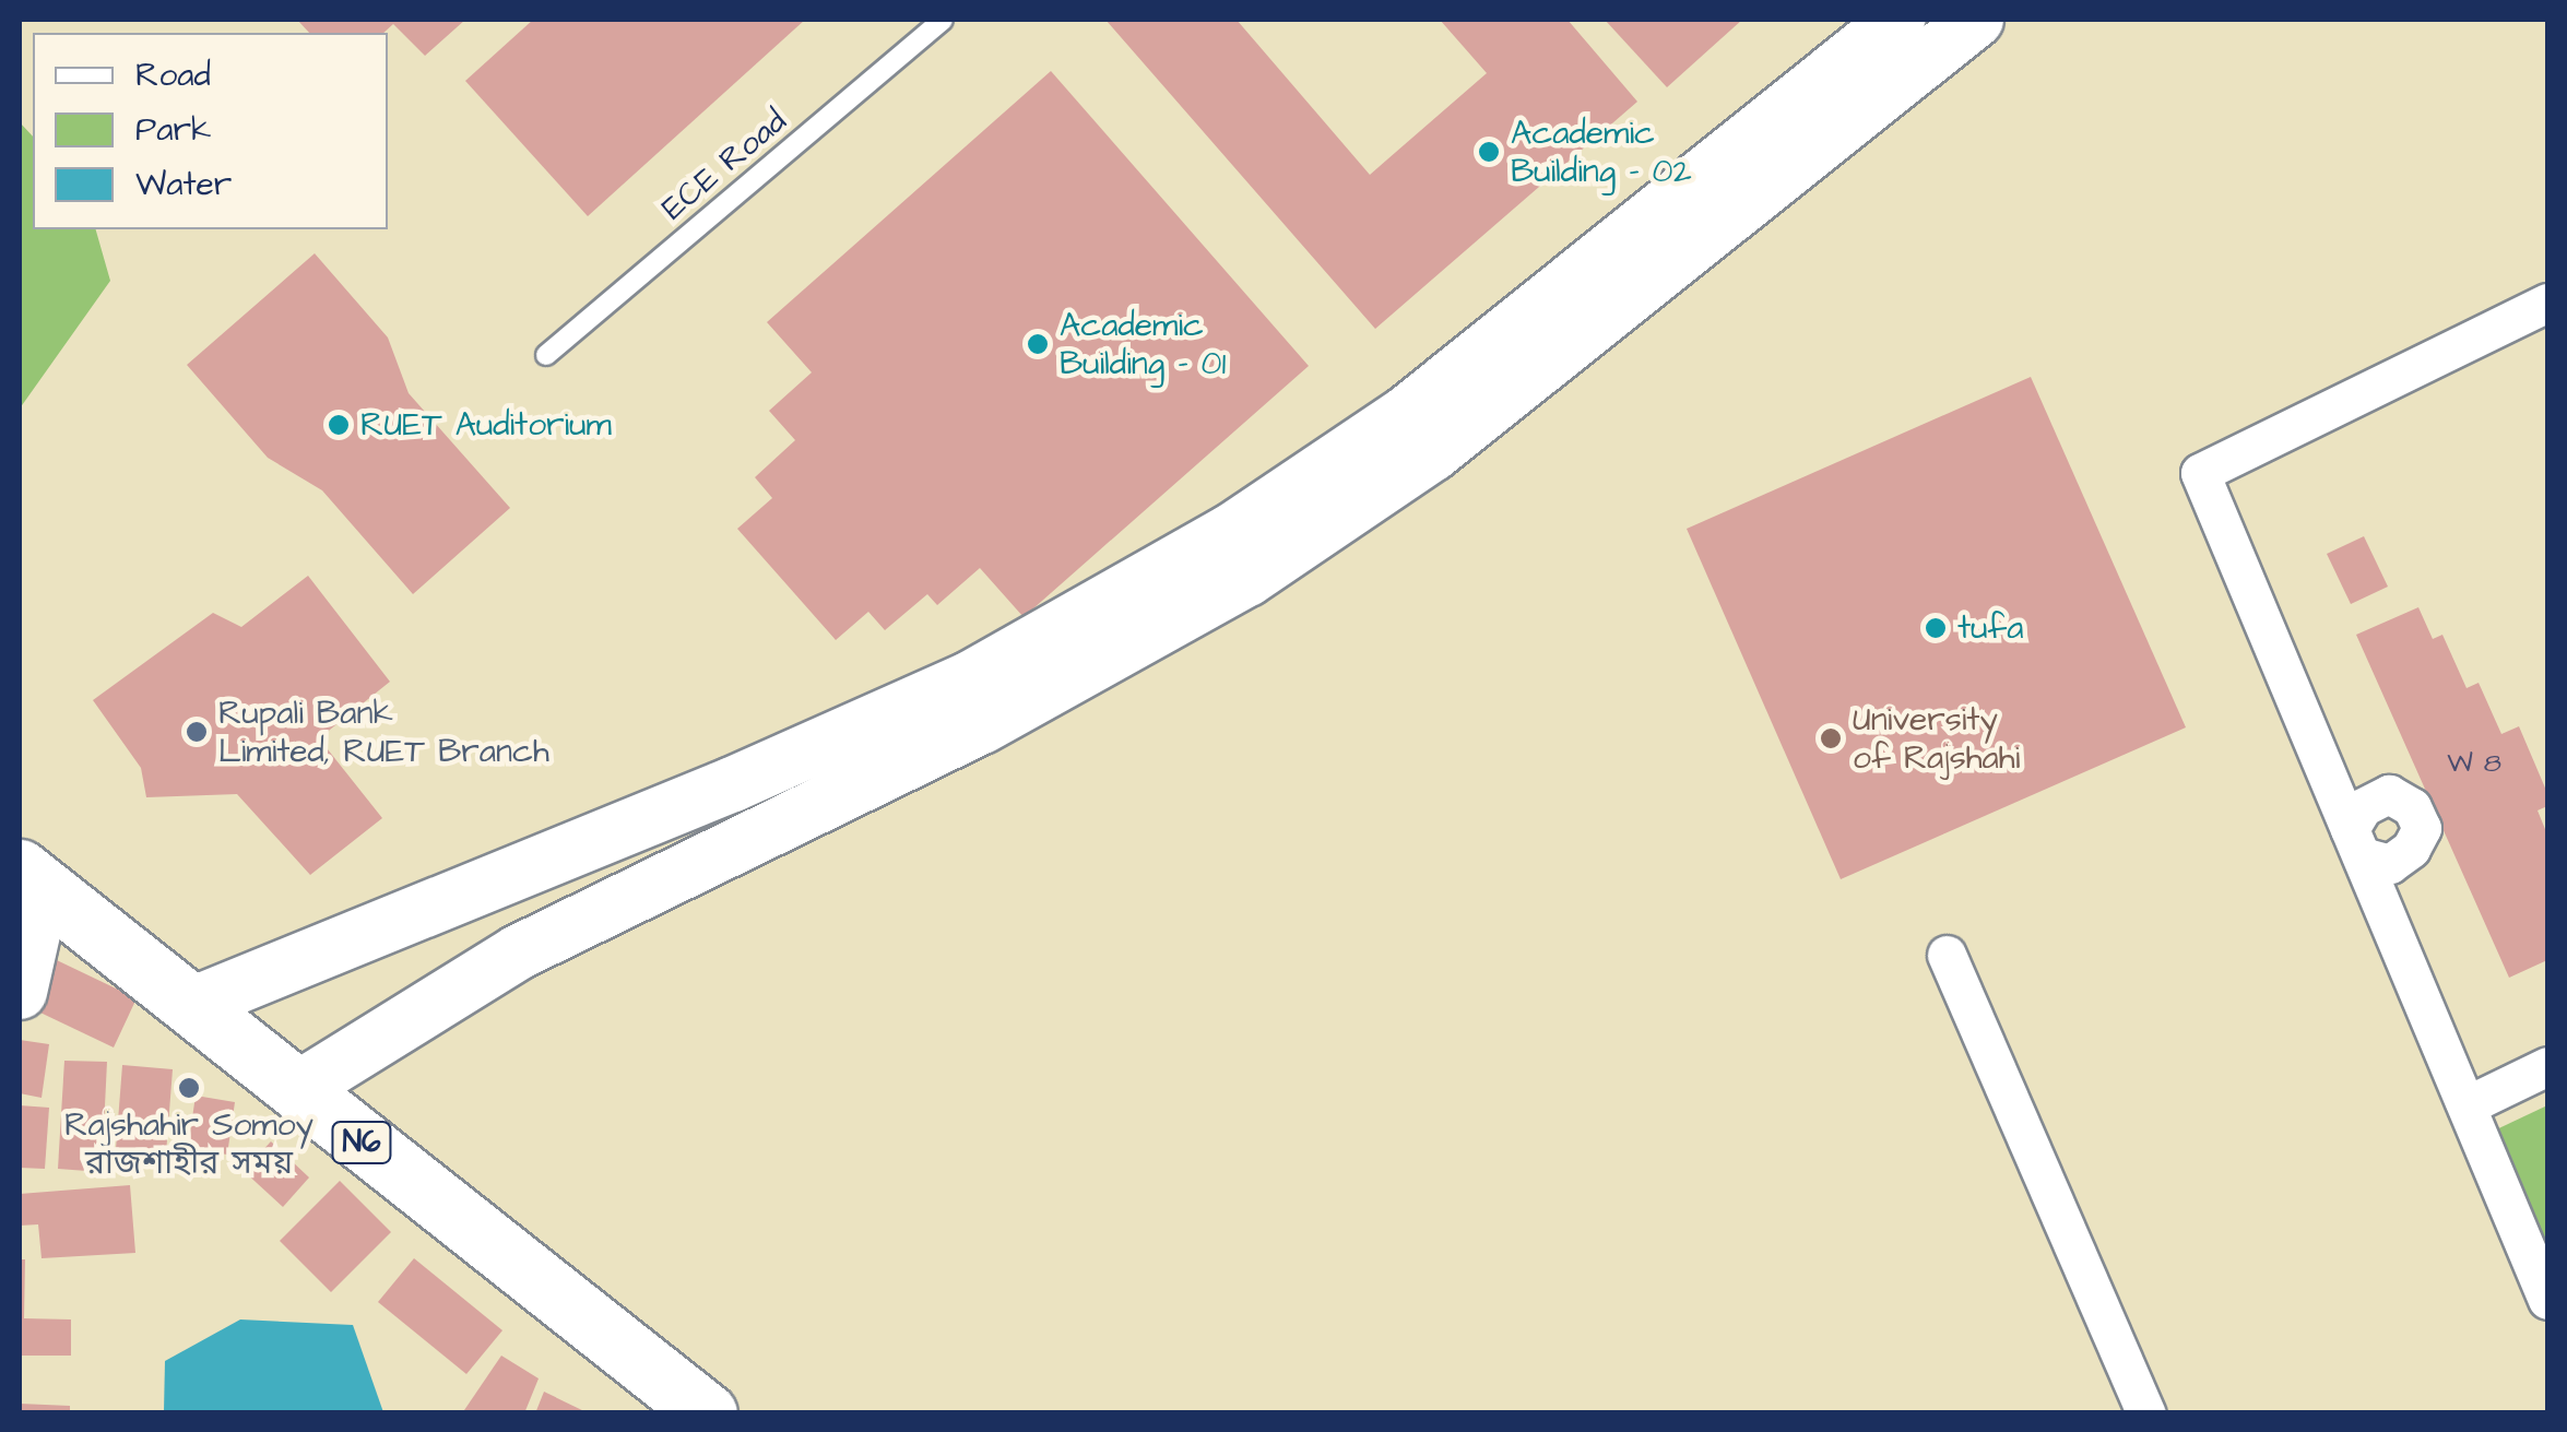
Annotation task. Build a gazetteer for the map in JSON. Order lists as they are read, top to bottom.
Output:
{
  "streets": {
    "highway": ["N6"],
    "lane": ["ECE Road"]
  },
  "places": [
    "Academic Building - 02",
    "Academic Building - 01",
    "RUET Auditorium",
    "tufa",
    "Rupali Bank Limited, RUET Branch",
    "University of Rajshahi",
    "Rajshahir Somoy রাজশাহীর সময়"
  ],
  "house_numbers": ["W 8"],
  "legend": ["Road", "Park", "Water"]
}
